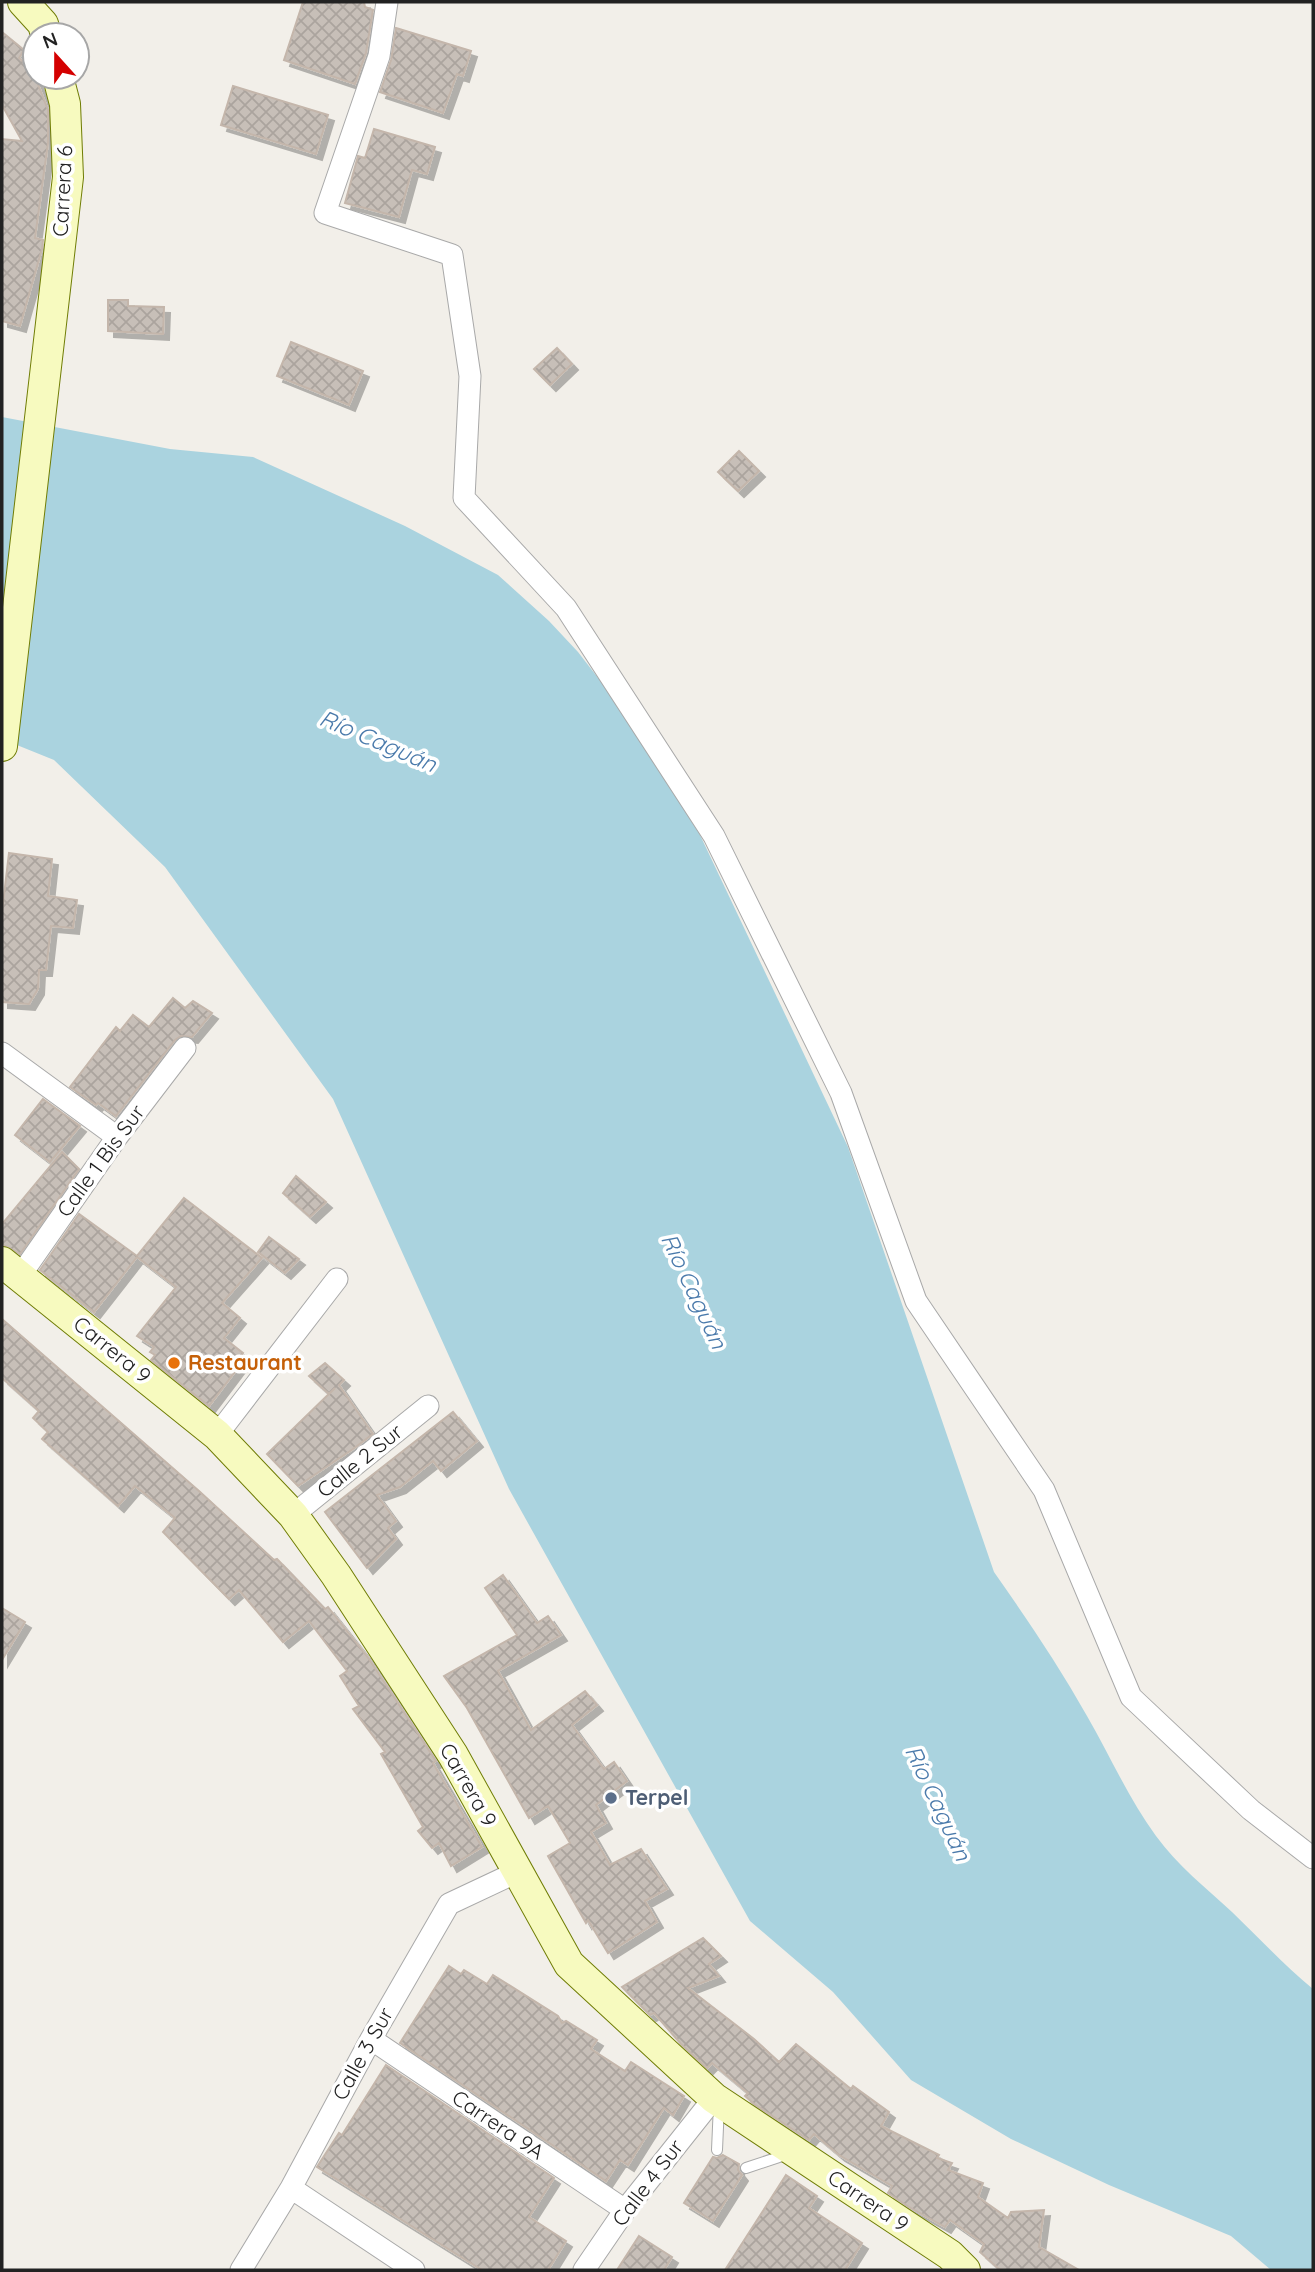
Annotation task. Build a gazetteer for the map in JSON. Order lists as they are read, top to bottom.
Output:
{
  "streets": {
    "main road": ["Carrera 6", "Carrera 9"],
    "street": [
      "Calle 1 Bis Sur",
      "Calle 2 Sur",
      "Calle 3 Sur",
      "Carrera 9A",
      "Calle 4 Sur"
    ]
  },
  "crossings": [
    ["Calle 1 Bis Sur", "Carrera 9"],
    ["Carrera 9", "Calle 2 Sur"],
    ["Carrera 9", "Calle 3 Sur"],
    ["Carrera 9", "Calle 4 Sur"],
    ["Calle 3 Sur", "Carrera 9A"],
    ["Carrera 9A", "Calle 4 Sur"]
  ],
  "water": ["Río Caguán"],
  "places": ["Restaurant", "Terpel"],
  "north": "top"
}
